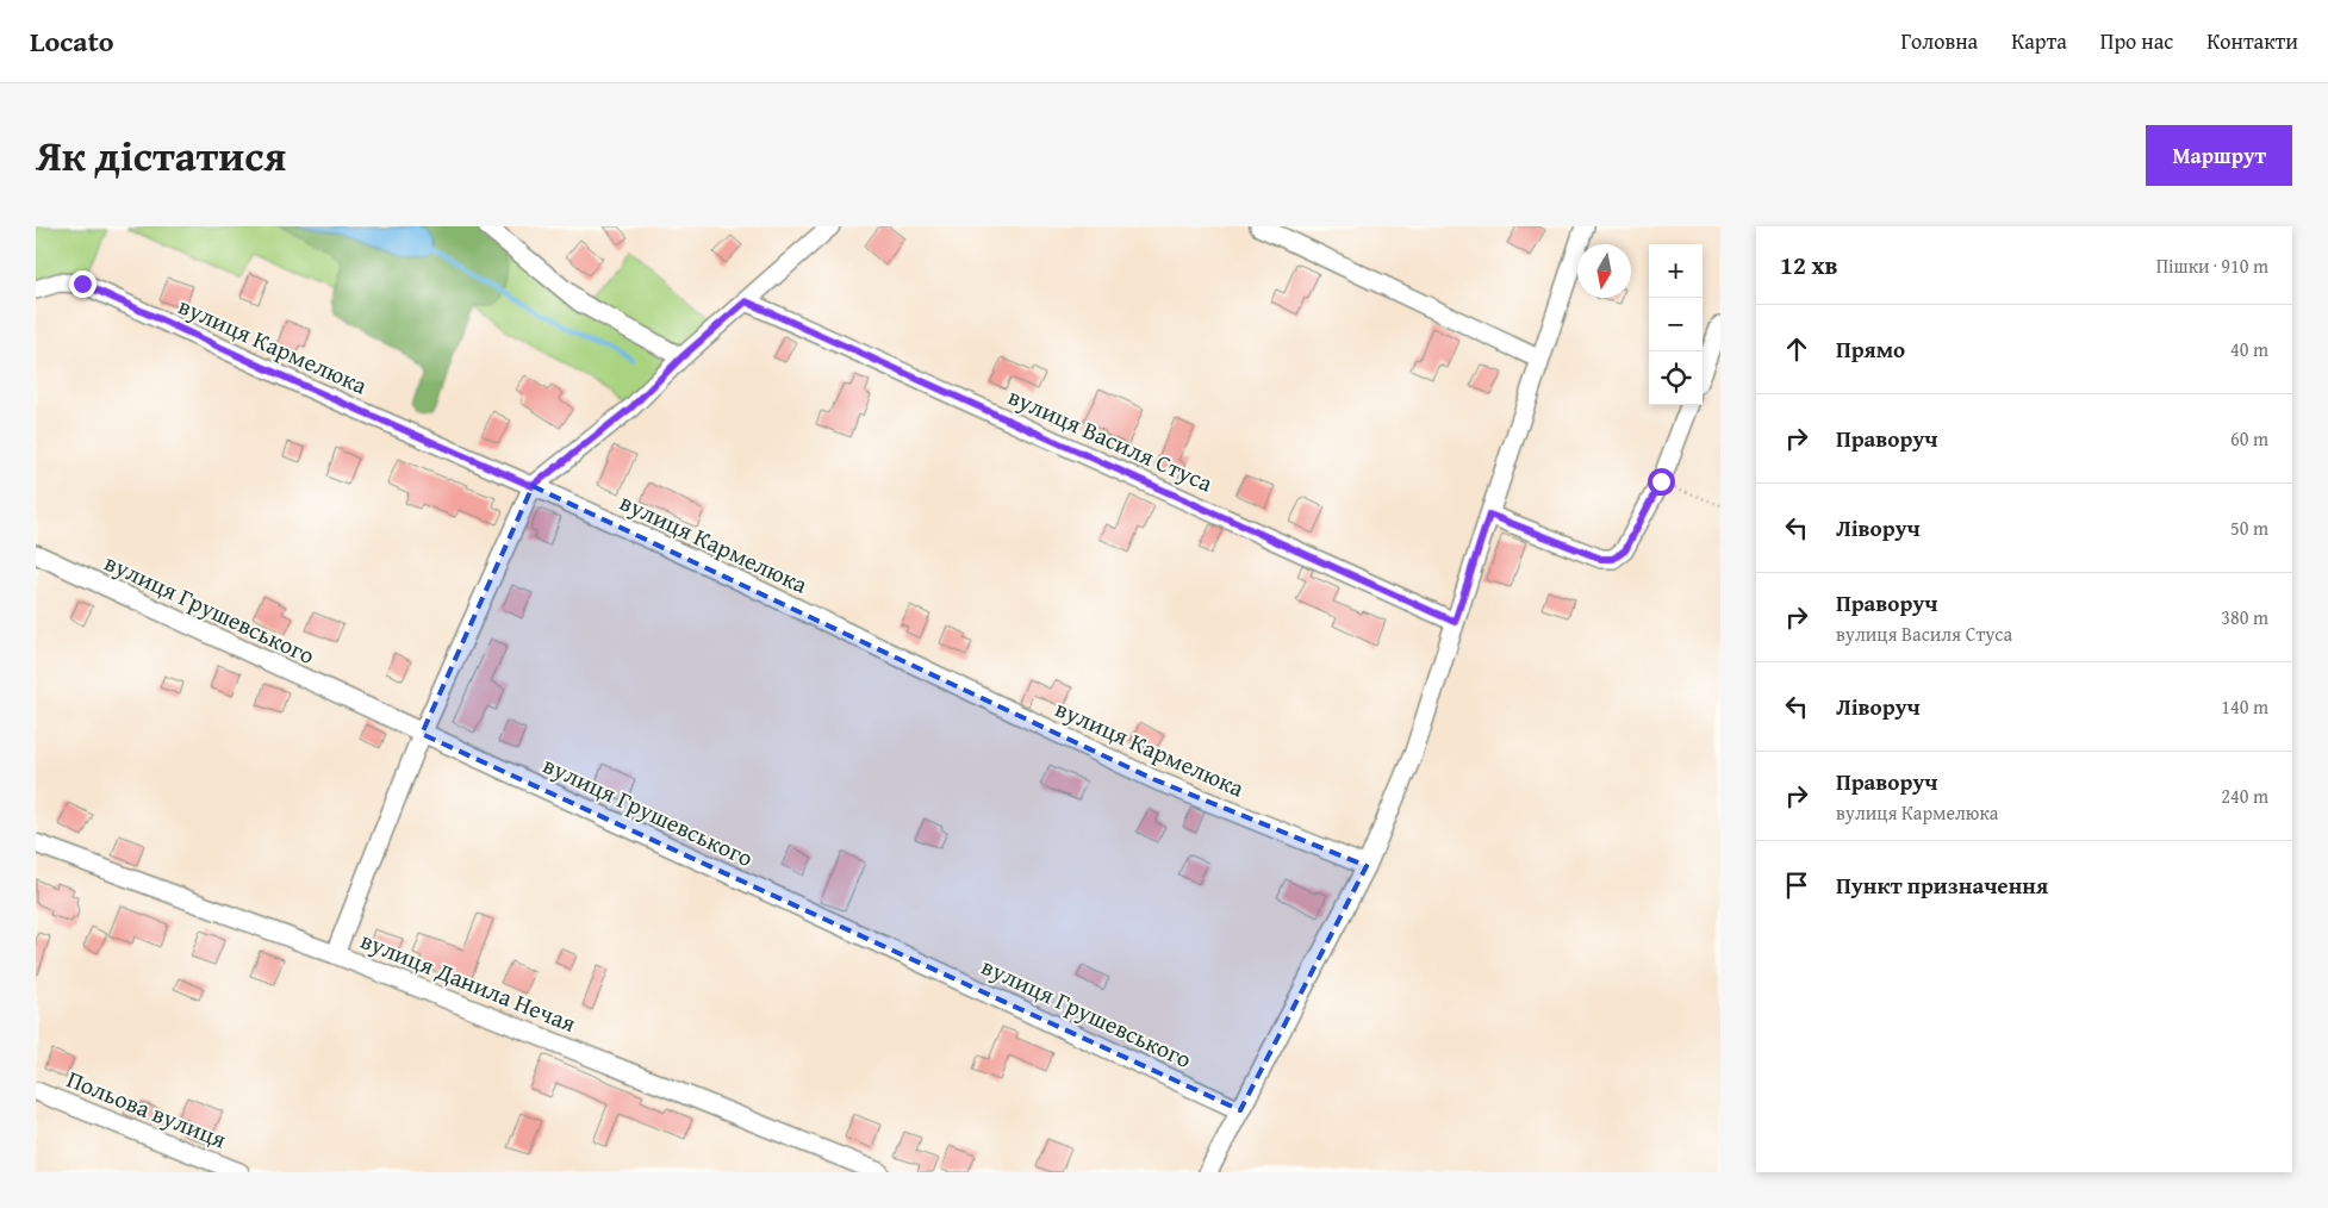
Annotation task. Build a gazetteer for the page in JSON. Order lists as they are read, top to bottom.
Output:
{
  "streets": {
    "street": [
      "вулиця Кармелюка",
      "вулиця Василя Стуса",
      "вулиця Грушевського",
      "вулиця Данила Нечая",
      "Польова вулиця"
    ]
  },
  "north": "bottom",
  "page": {
    "header": "Locato",
    "nav": [
      "Головна",
      "Карта",
      "Про нас",
      "Контакти"
    ],
    "title": "Як дістатися",
    "buttons": "Маршрут",
    "heading": ["12 хв", "Пішки · 910 m"],
    "map_buttons": ["+", "−"],
    "list": [
      ["Прямо", "40 m"],
      ["Праворуч", "60 m"],
      ["Ліворуч", "50 m"],
      ["Праворуч", "вулиця Василя Стуса", "380 m"],
      ["Ліворуч", "140 m"],
      ["Праворуч", "вулиця Кармелюка", "240 m"],
      "Пункт призначення"
    ]
  }
}
